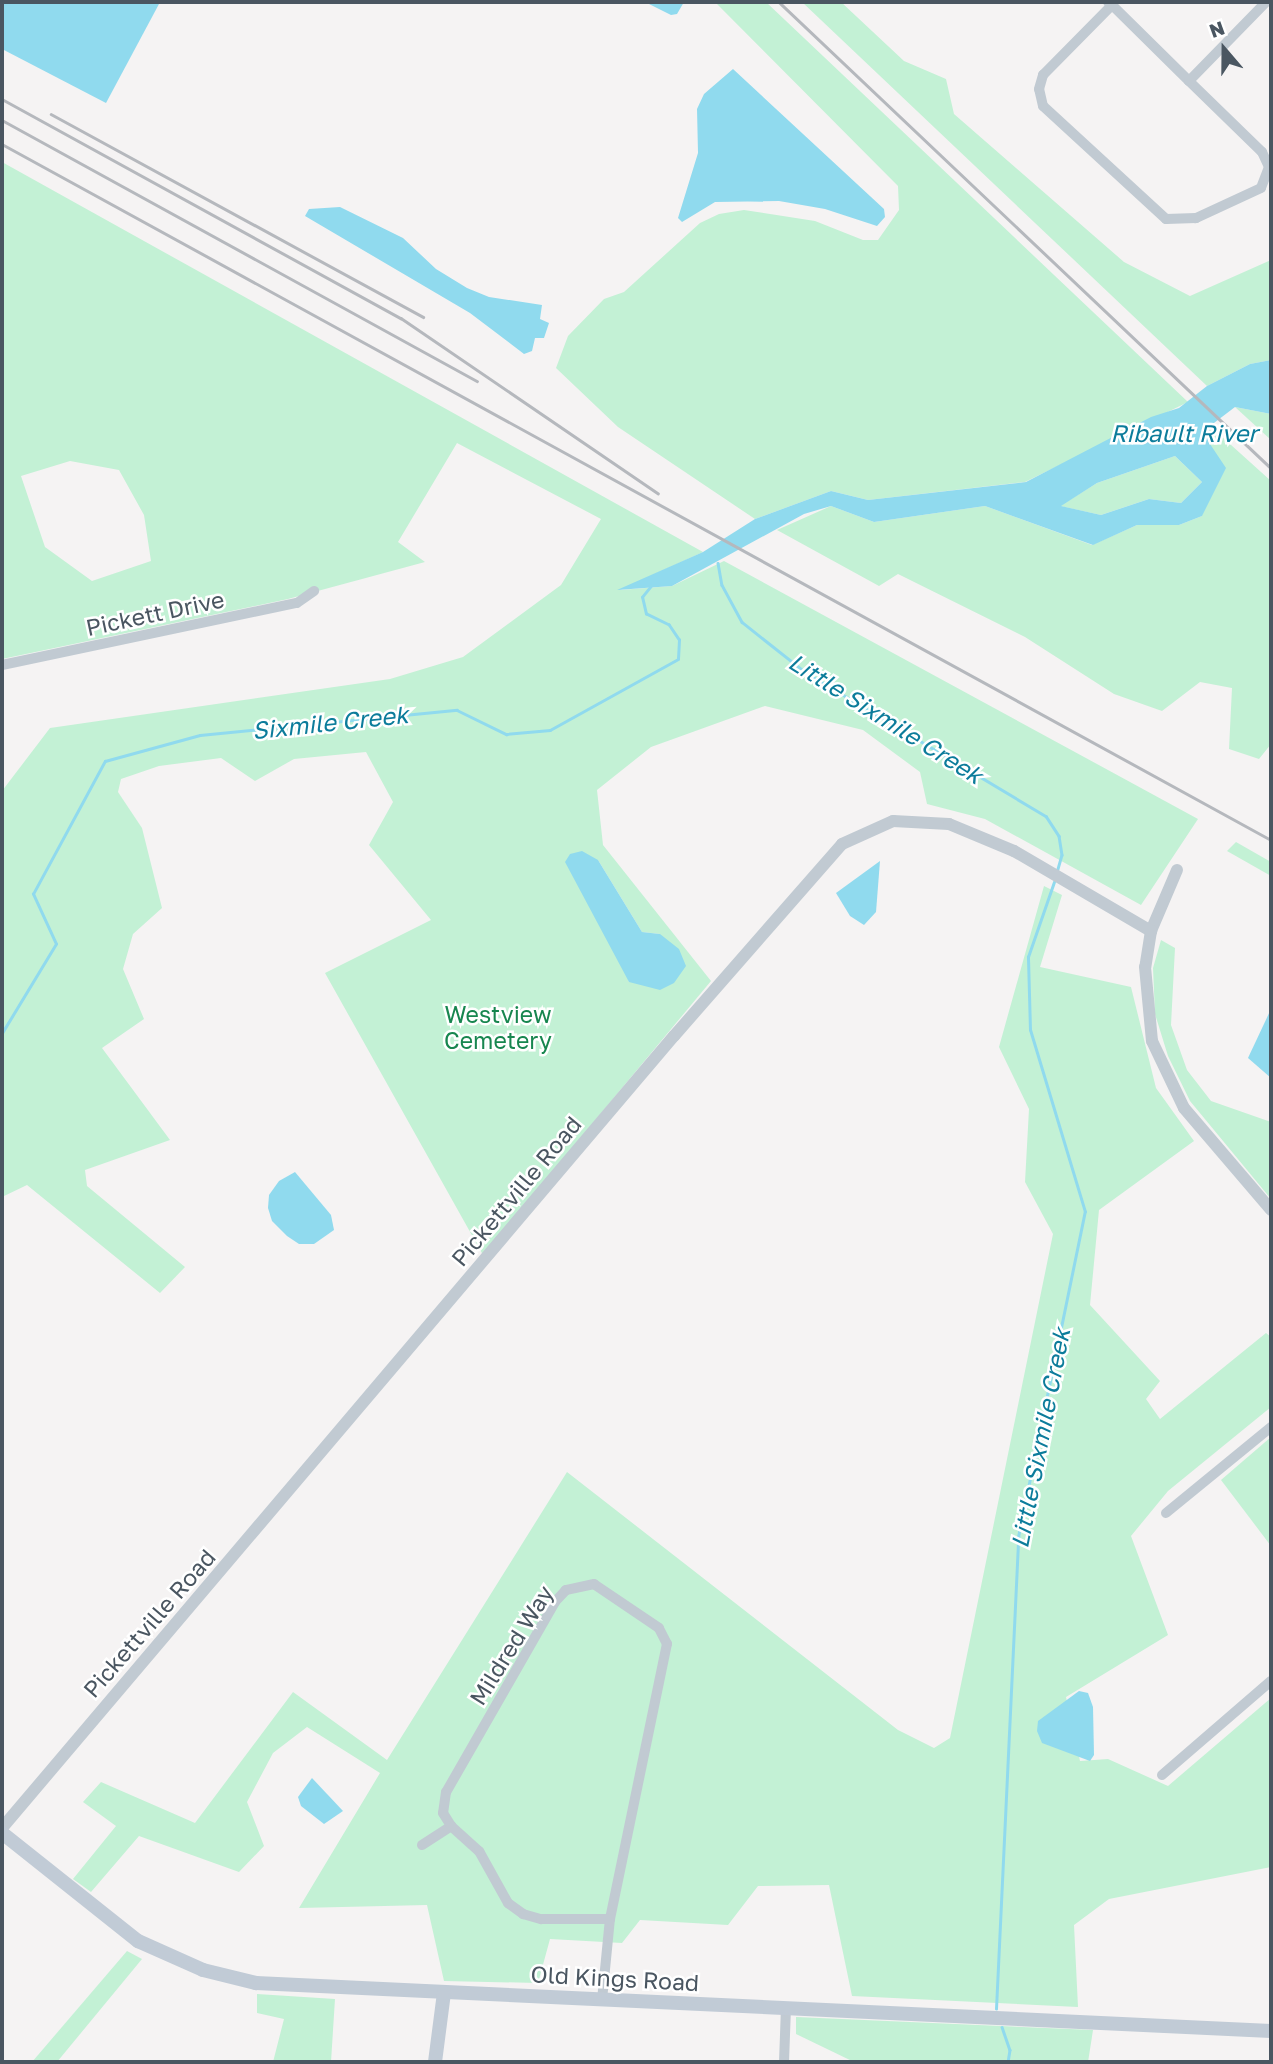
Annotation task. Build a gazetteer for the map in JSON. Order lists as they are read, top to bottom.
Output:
{
  "streets": {
    "main road": ["Old Kings Road"],
    "street": ["Pickett Drive", "Pickettville Road", "Mildred Way"]
  },
  "crossings": [
    ["Mildred Way", "Old Kings Road"]
  ],
  "water": ["Ribault River", "Little Sixmile Creek", "Sixmile Creek"],
  "parks": ["Westview Cemetery"],
  "north": "top"
}
